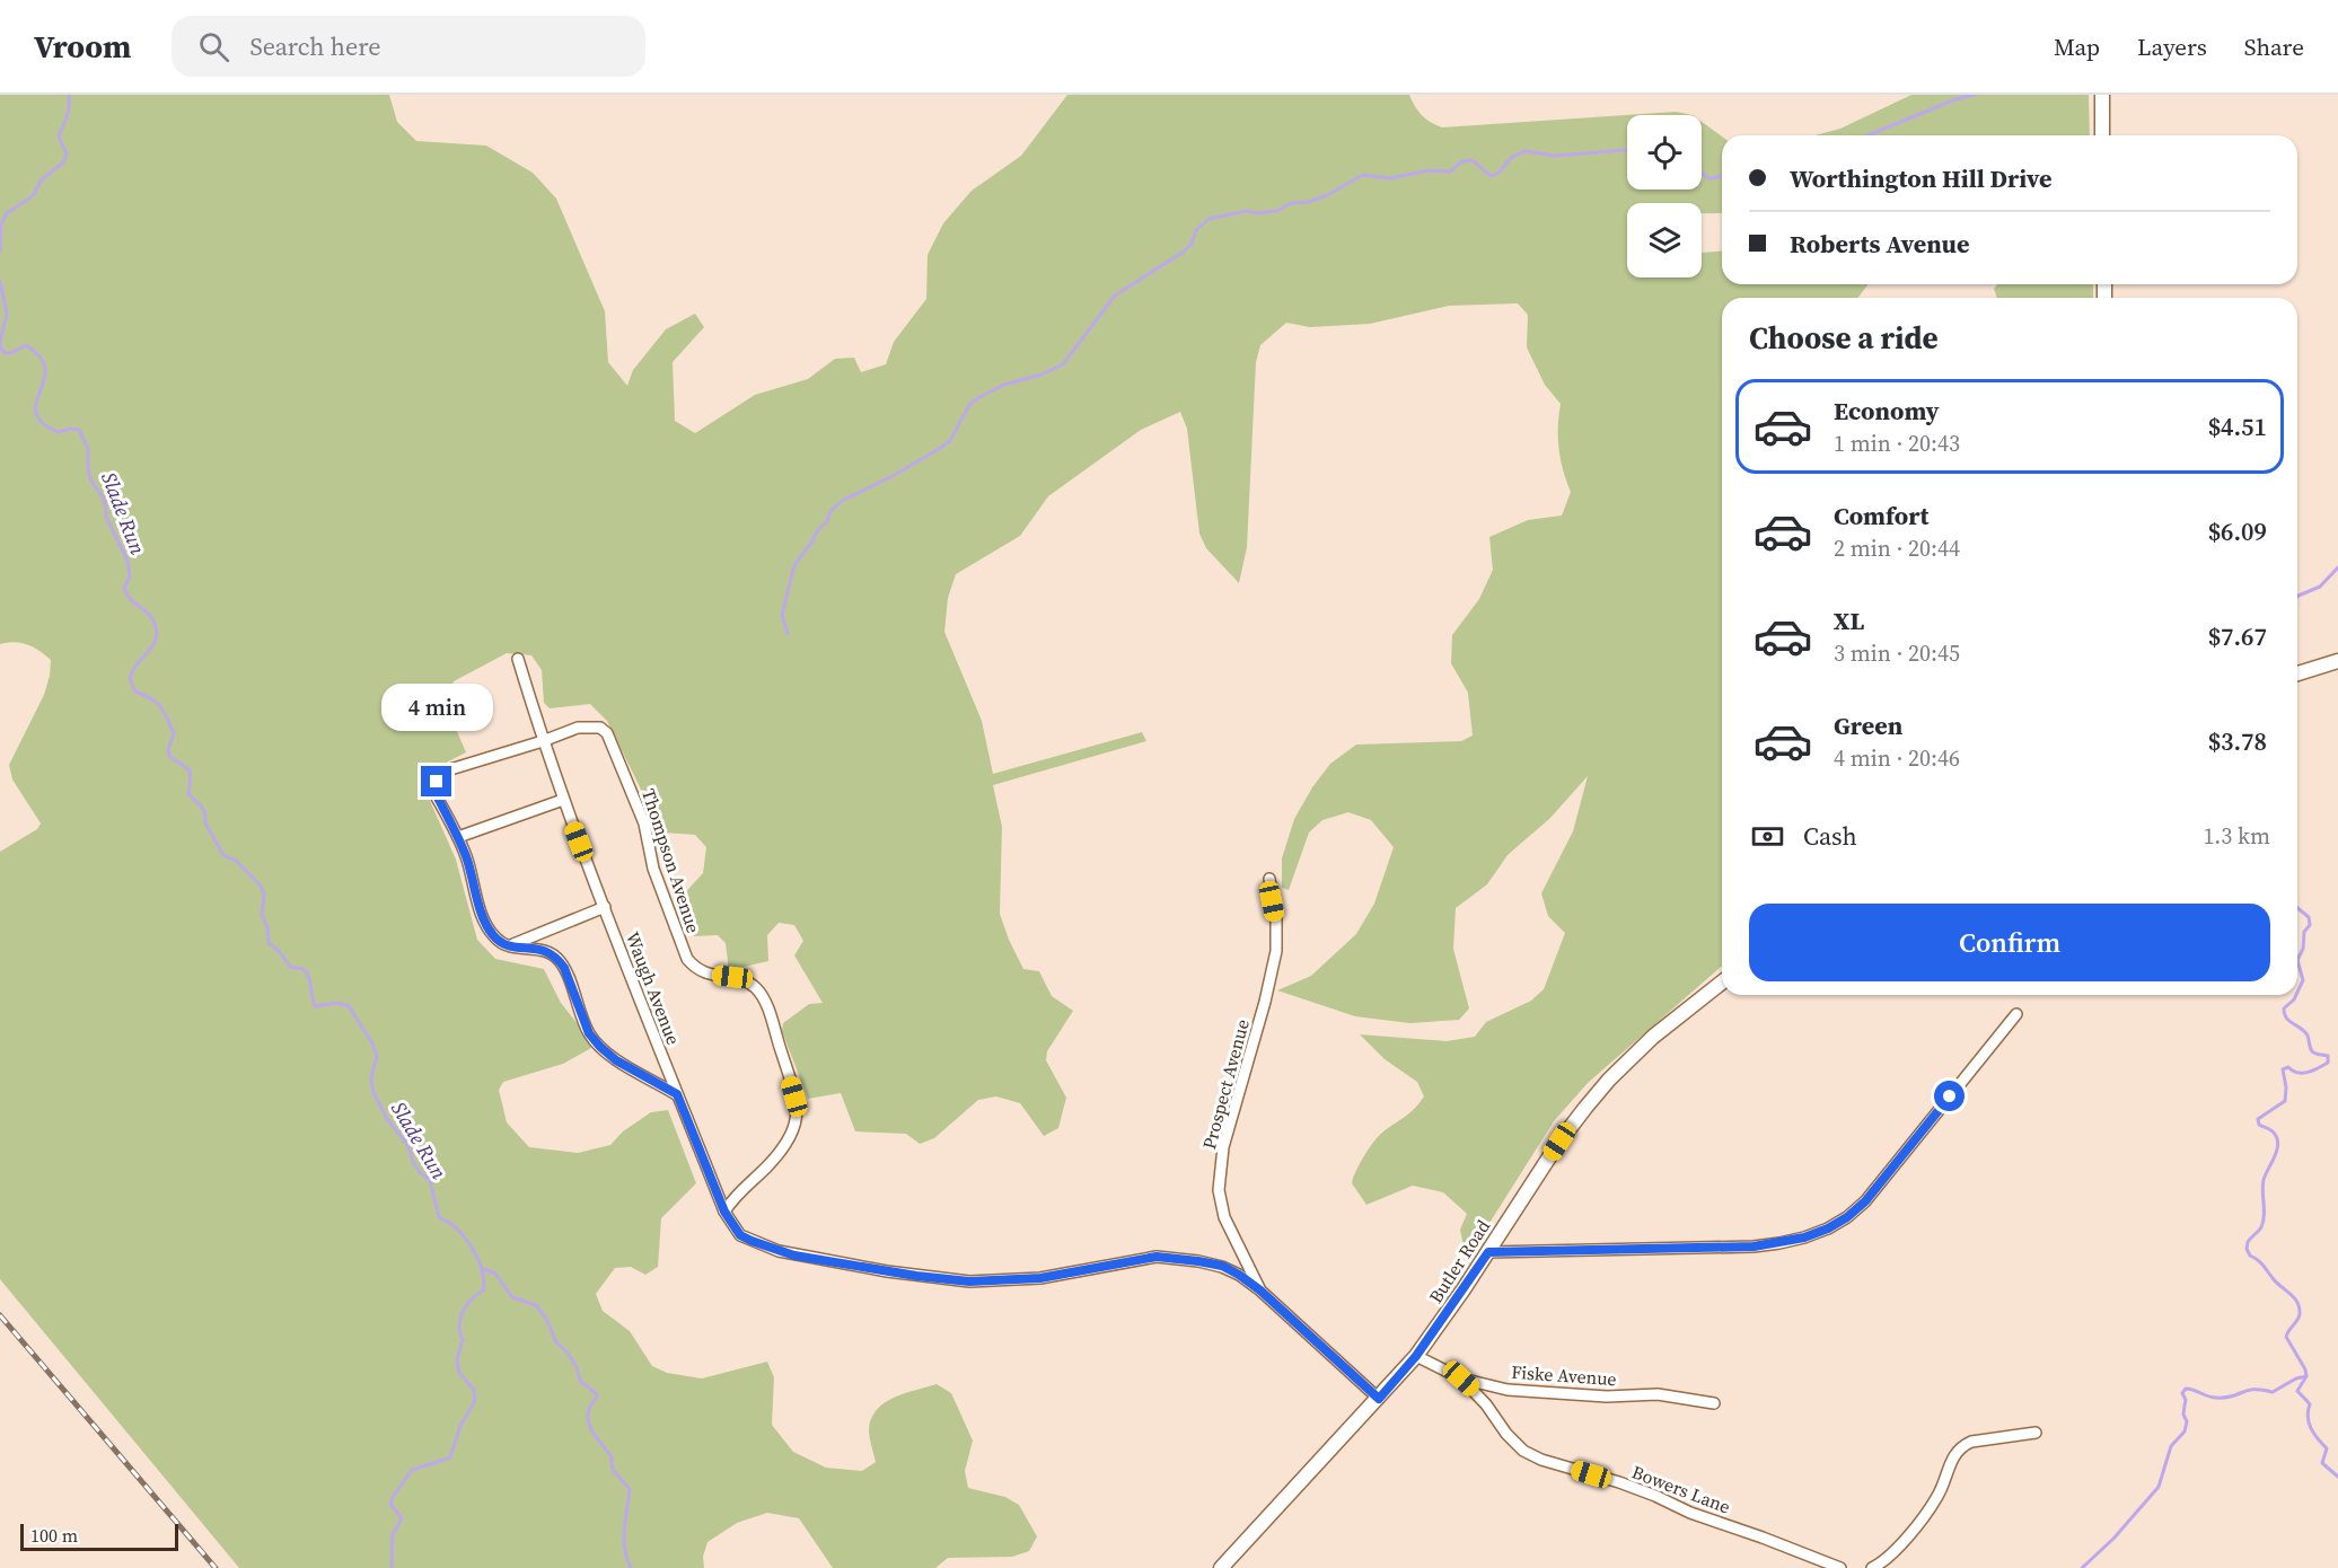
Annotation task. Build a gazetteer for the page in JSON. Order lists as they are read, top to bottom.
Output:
{
  "streets": {
    "main road": ["Butler Road"],
    "street": [
      "Thompson Avenue",
      "Waugh Avenue",
      "Prospect Avenue",
      "Fiske Avenue",
      "Bowers Lane"
    ]
  },
  "crossings": [
    ["Thompson Avenue", "Waugh Avenue"],
    ["Waugh Avenue", "Prospect Avenue"],
    ["Butler Road", "Fiske Avenue"],
    ["Fiske Avenue", "Bowers Lane"]
  ],
  "water": ["Slade Run"],
  "scale_bar": "100 m",
  "page": {
    "header": "Vroom",
    "search": "Search here",
    "nav": ["Map", "Layers", "Share"],
    "banner": ["Worthington Hill Drive", "Roberts Avenue"],
    "heading": "Choose a ride",
    "list": [
      {
        "name": "Economy",
        "note": "1 min · 20:43",
        "value": "$4.51"
      },
      {
        "name": "Comfort",
        "note": "2 min · 20:44",
        "value": "$6.09"
      },
      {
        "name": "XL",
        "note": "3 min · 20:45",
        "value": "$7.67"
      },
      {
        "name": "Green",
        "note": "4 min · 20:46",
        "value": "$3.78"
      }
    ],
    "bubble": "4 min",
    "pay": ["Cash", "1.3 km"],
    "buttons": "Confirm",
    "scale": "100 m"
  }
}
